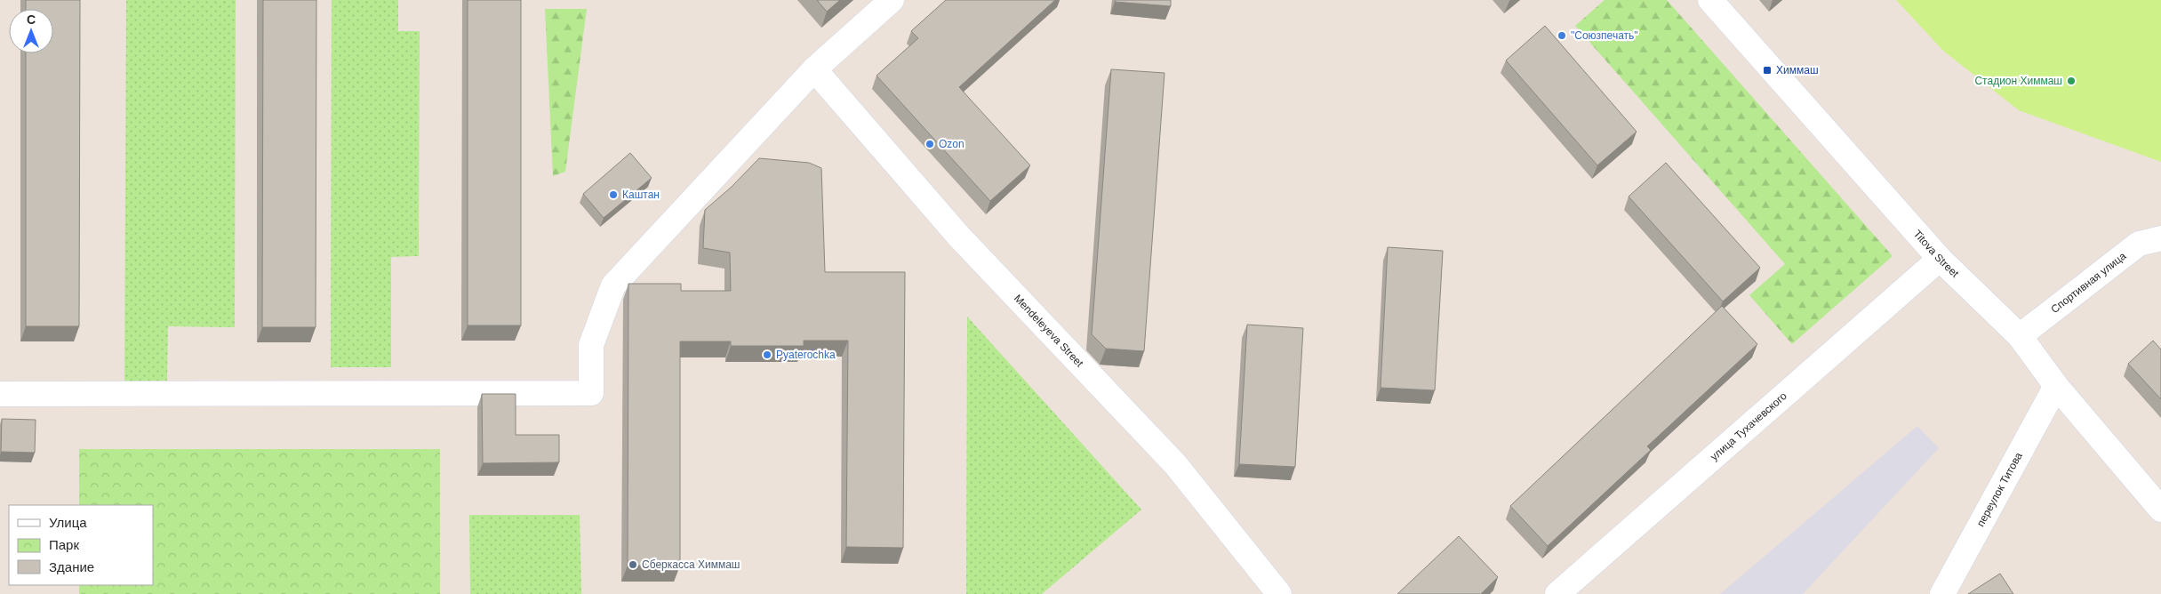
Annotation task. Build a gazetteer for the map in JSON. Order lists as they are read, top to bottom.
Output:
{
  "streets": {
    "street": [
      "Titova Street",
      "Спортивная улица",
      "Mendeleyeva Street",
      "улица Тухачевского",
      "переулок Титова"
    ]
  },
  "crossings": [
    ["Titova Street", "Спортивная улица"],
    ["Titova Street", "улица Тухачевского"],
    ["Titova Street", "переулок Титова"]
  ],
  "places": {
    "other": [
      "\"Союзпечать\"",
      "Стадион Химмаш",
      "Ozon",
      "Каштан",
      "Pyaterochka",
      "Сберкасса Химмаш"
    ],
    "transit": ["Химмаш"]
  },
  "legend": ["Улица", "Парк", "Здание"],
  "north": "top"
}
